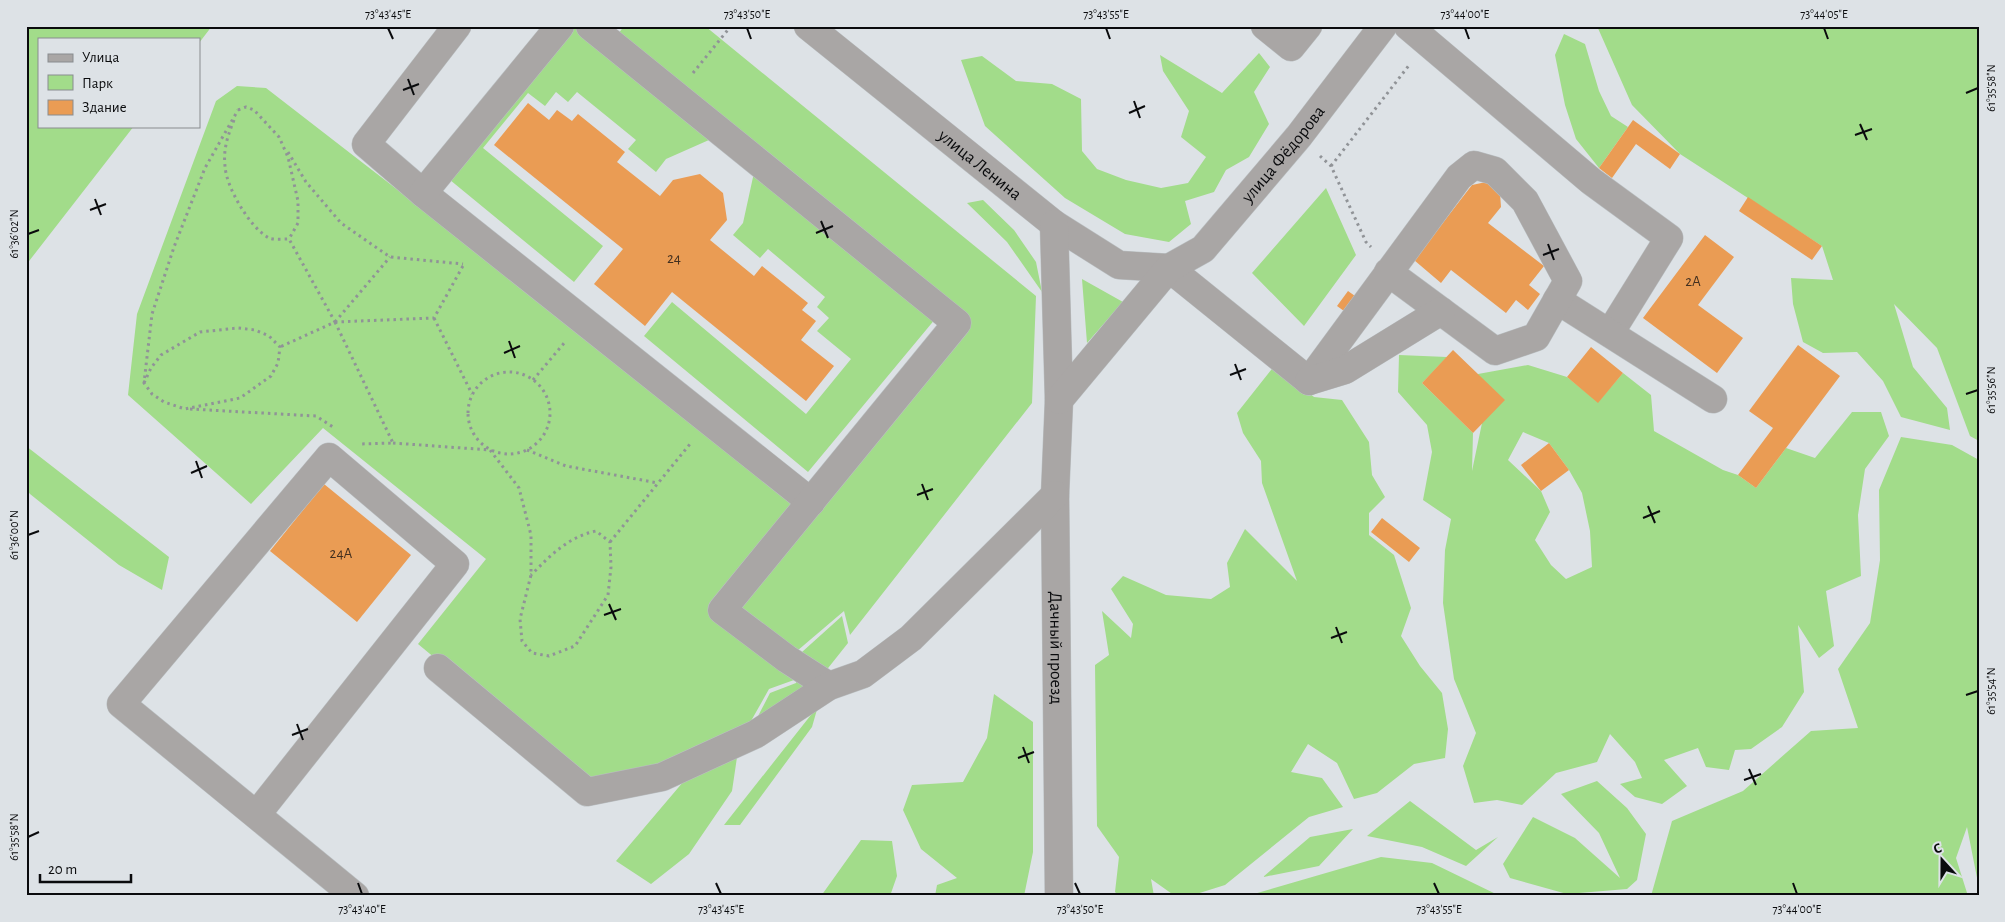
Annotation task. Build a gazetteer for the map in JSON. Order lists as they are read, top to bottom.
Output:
{
  "streets": {
    "street": ["улица Фёдорова", "улица Ленина", "Дачный проезд"]
  },
  "crossings": [
    ["улица Фёдорова", "улица Ленина"],
    ["улица Ленина", "Дачный проезд"]
  ],
  "house_numbers": ["24", "2А", "24А"],
  "legend": ["Улица", "Парк", "Здание"],
  "scale_bar": "20 m",
  "north": "top",
  "coordinates": [
    "73°43'45\"E",
    "73°43'50\"E",
    "73°43'55\"E",
    "73°44'00\"E",
    "73°44'05\"E",
    "61°35'58\"N",
    "61°36'02\"N",
    "61°35'56\"N",
    "61°36'00\"N",
    "61°35'54\"N",
    "73°43'40\"E"
  ]
}
